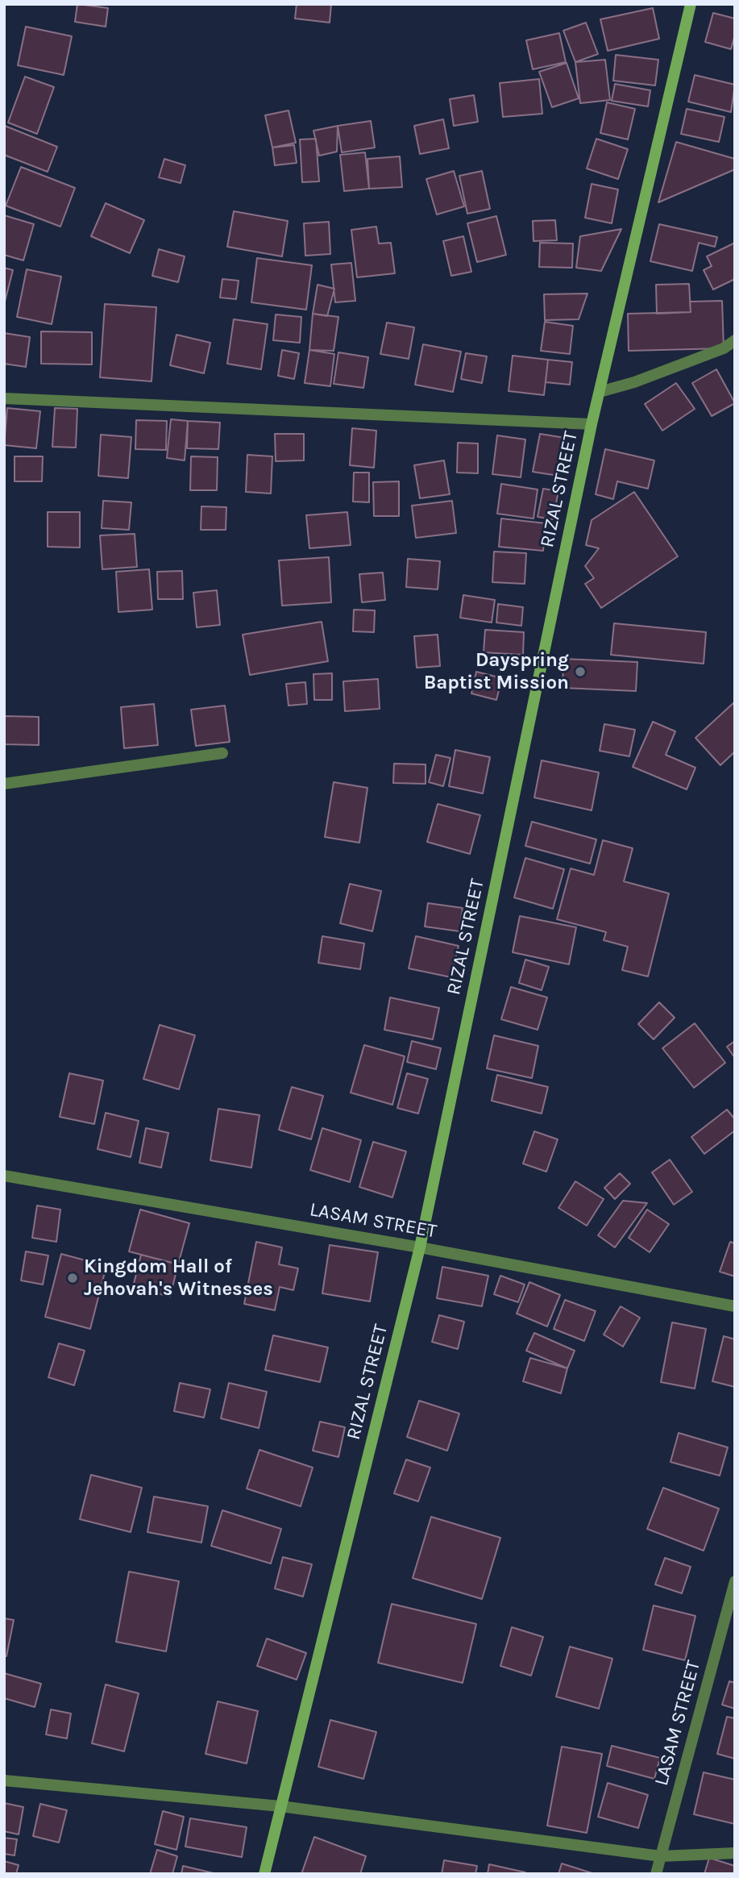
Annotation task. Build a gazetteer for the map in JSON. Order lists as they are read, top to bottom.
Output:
{
  "streets": {
    "street": ["RIZAL STREET", "LASAM STREET"]
  },
  "crossings": [
    ["RIZAL STREET", "LASAM STREET"]
  ],
  "places": ["Dayspring Baptist Mission", "Kingdom Hall of Jehovah's Witnesses"]
}
